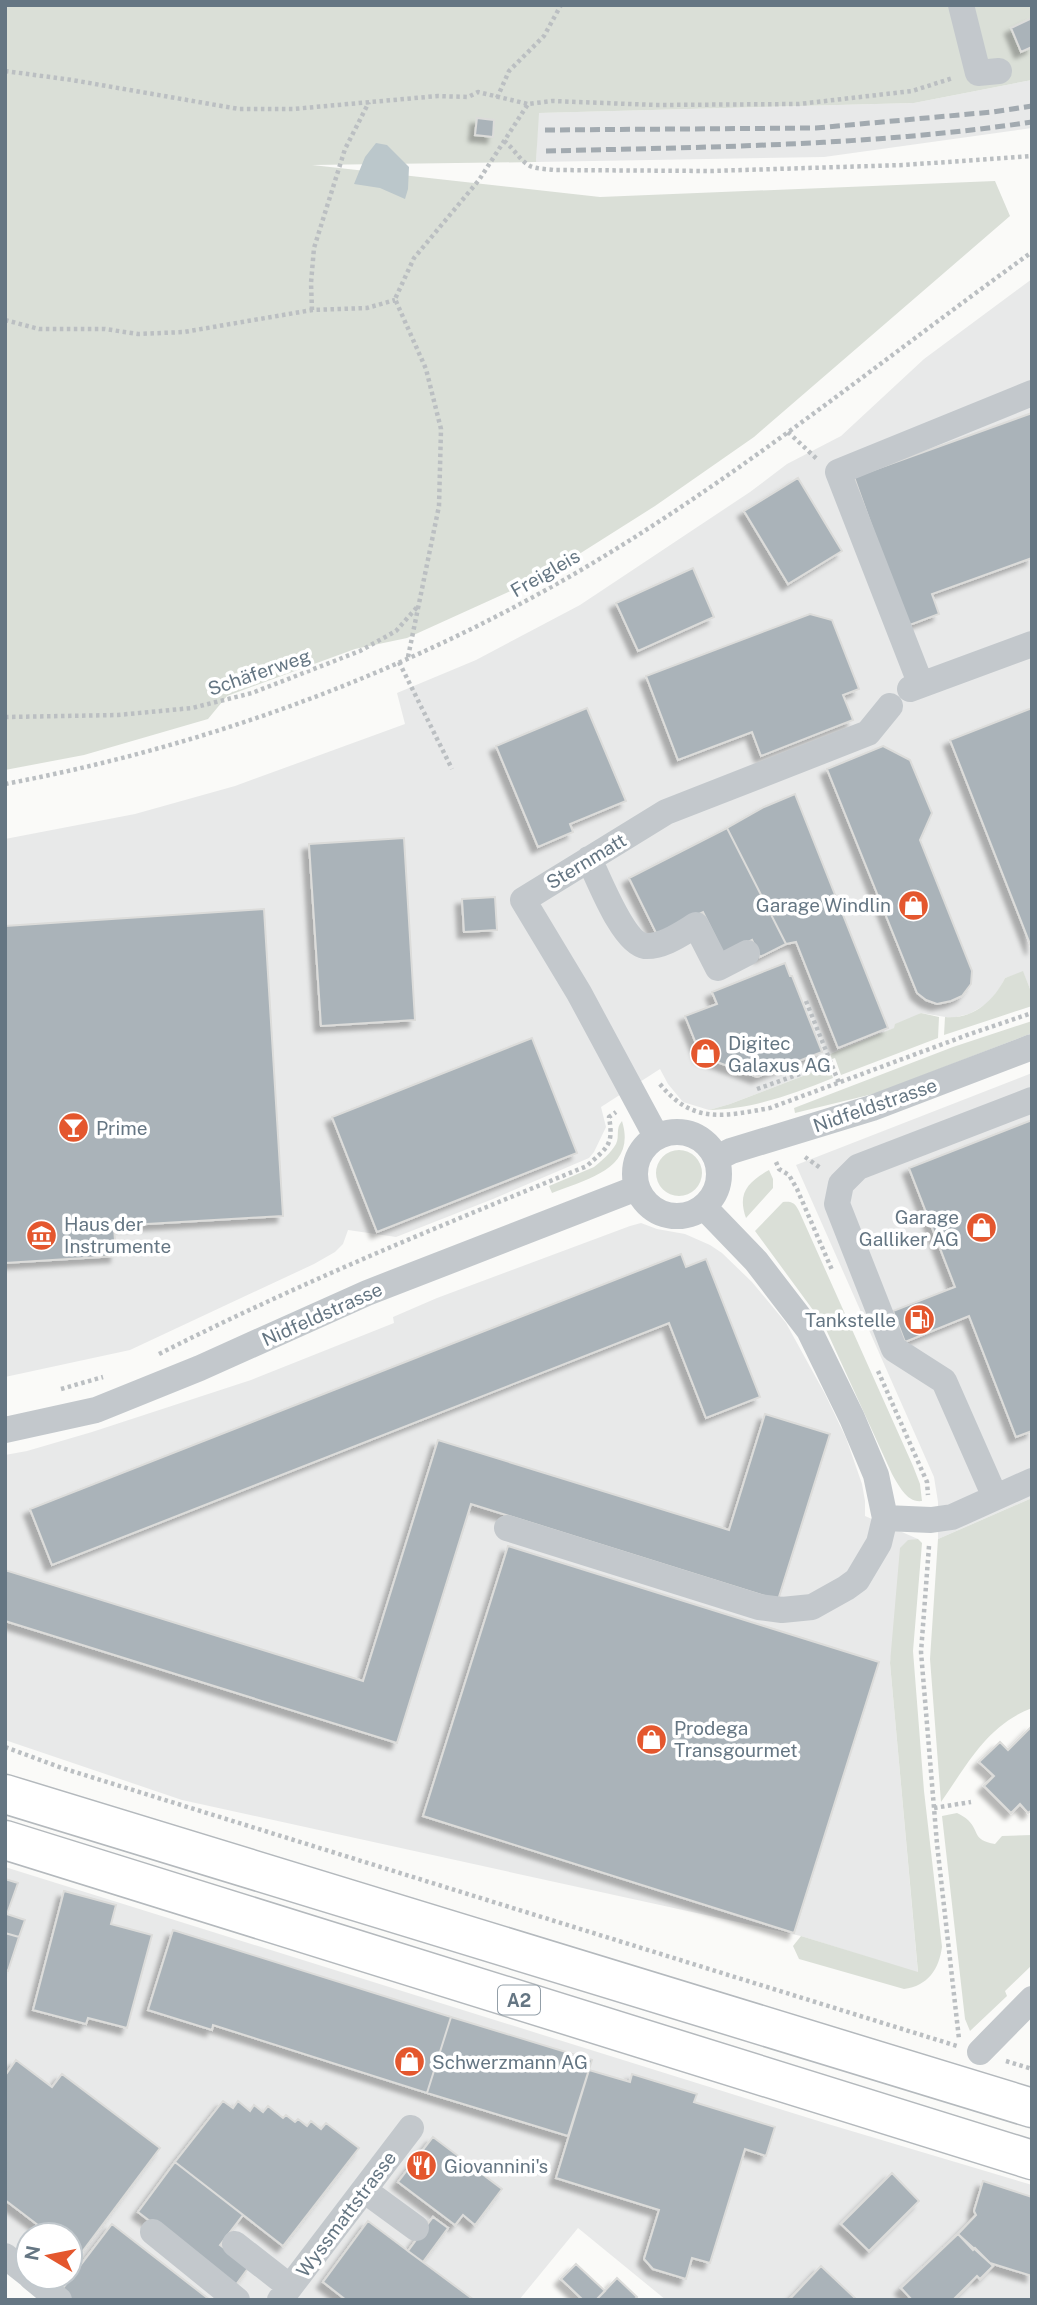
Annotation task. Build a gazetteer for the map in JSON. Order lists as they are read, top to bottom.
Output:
{
  "streets": {
    "highway": ["A2"],
    "street": ["Sternmatt", "Nidfeldstrasse", "Wyssmattstrasse"],
    "path": ["Freigleis", "Schäferweg"]
  },
  "crossings": [
    ["Sternmatt", "Nidfeldstrasse"]
  ],
  "places": {
    "shop": [
      "Garage Windlin",
      "Digitec Galaxus AG",
      "Garage Galliker AG",
      "Prodega Transgourmet",
      "Schwerzmann AG"
    ],
    "bar": ["Prime"],
    "museum": ["Haus der Instrumente"],
    "fuel station": ["Tankstelle"],
    "restaurant": ["Giovannini's"]
  },
  "north": "left"
}
